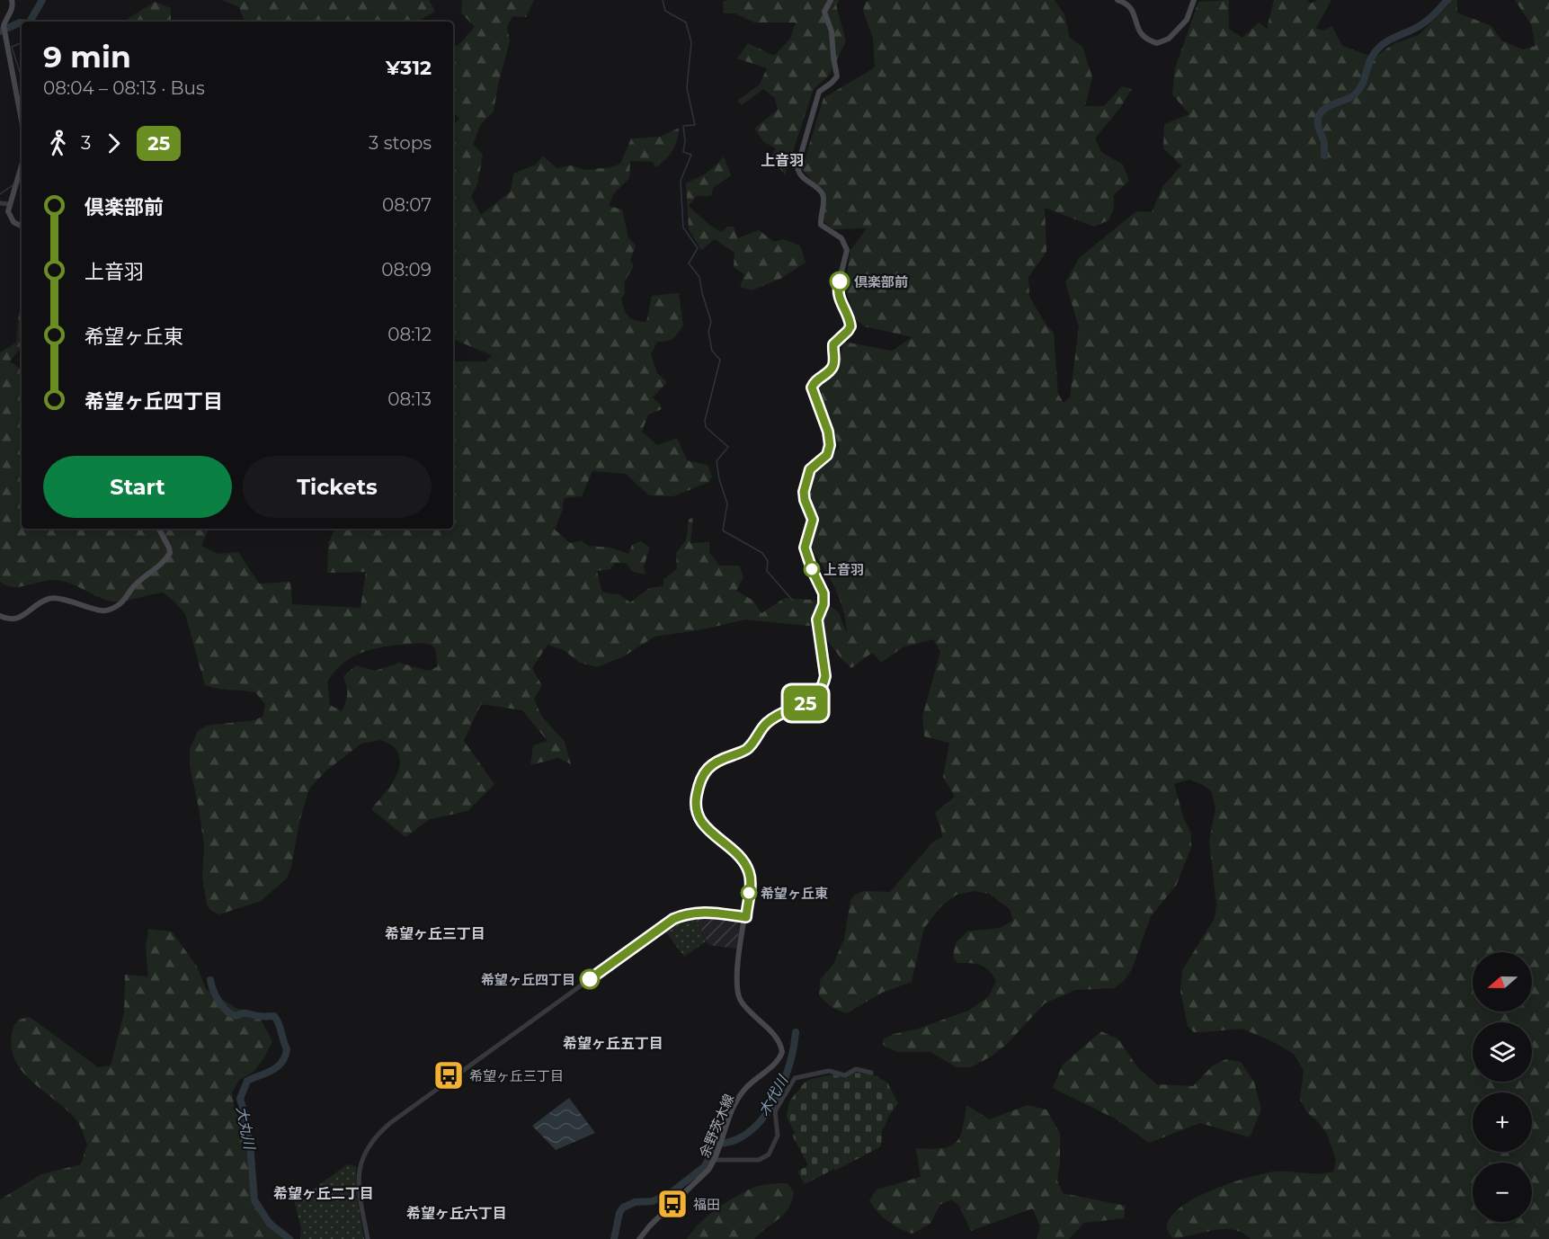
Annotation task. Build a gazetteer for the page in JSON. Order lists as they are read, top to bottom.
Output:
{
  "streets": {
    "main road": ["余野茨木線"]
  },
  "districts": [
    "上音羽",
    "希望ヶ丘三丁目",
    "希望ヶ丘五丁目",
    "希望ヶ丘二丁目",
    "希望ヶ丘六丁目"
  ],
  "water": ["木代川", "大丸川"],
  "places": {
    "other": [
      "倶楽部前",
      "上音羽",
      "希望ヶ丘東",
      "希望ヶ丘四丁目"
    ],
    "bus stop": ["希望ヶ丘三丁目", "福田"]
  },
  "lines": ["bus line 25"],
  "north": "left",
  "page": {
    "on_map": "25",
    "heading": ["9 min", "08:04 – 08:13 · Bus", "¥312"],
    "legs": ["3", "25", "3 stops"],
    "list": [
      {
        "name": "倶楽部前",
        "value": "08:07"
      },
      {
        "name": "上音羽",
        "value": "08:09"
      },
      {
        "name": "希望ヶ丘東",
        "value": "08:12"
      },
      {
        "name": "希望ヶ丘四丁目",
        "value": "08:13"
      }
    ],
    "buttons": ["Start", "Tickets"],
    "map_buttons": ["+", "−"]
  }
}
